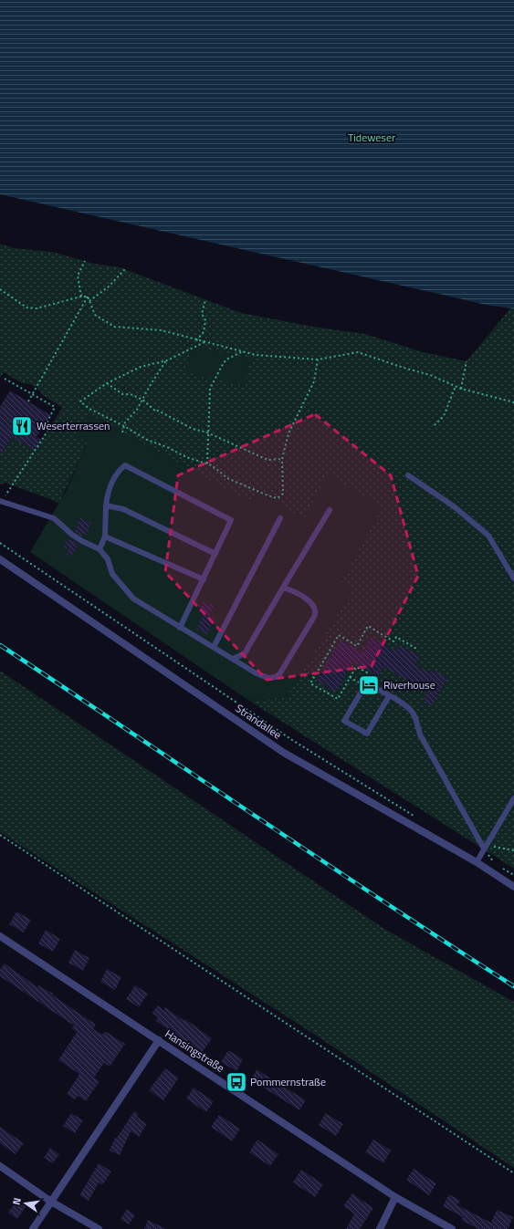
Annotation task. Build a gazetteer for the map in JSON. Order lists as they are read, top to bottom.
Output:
{
  "streets": {
    "street": ["Strandallee", "Hansingstraße"]
  },
  "parks": ["Tideweser"],
  "places": {
    "restaurant": ["Weserterrassen"],
    "hotel": ["Riverhouse"],
    "bus stop": ["Pommernstraße"]
  },
  "north": "left"
}
